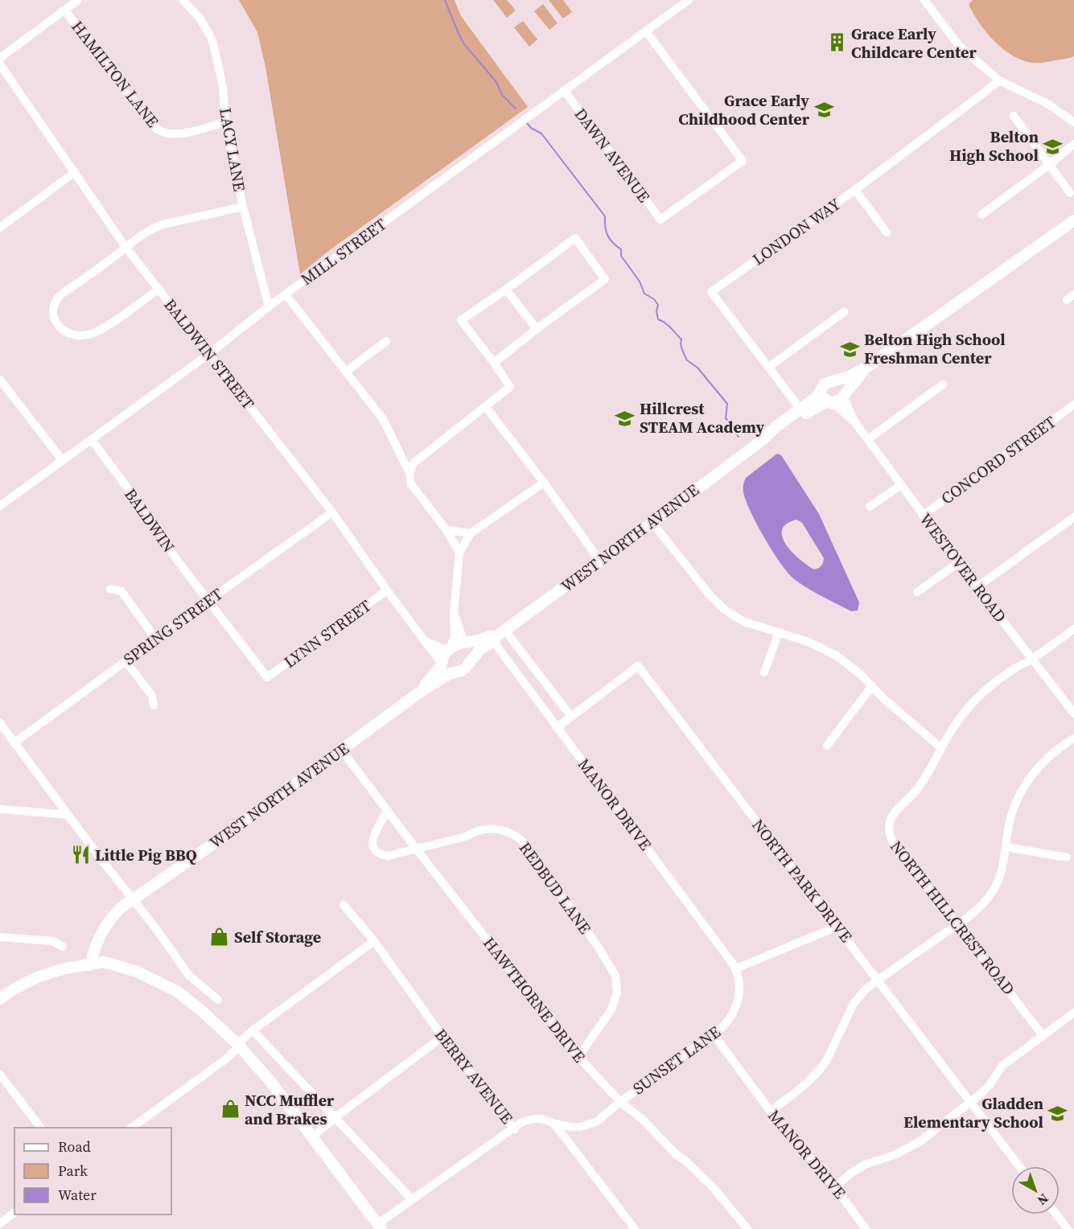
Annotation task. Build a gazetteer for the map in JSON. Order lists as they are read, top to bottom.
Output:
{
  "streets": {
    "main road": ["WEST NORTH AVENUE"],
    "street": [
      "HAMILTON LANE",
      "LACY LANE",
      "DAWN AVENUE",
      "LONDON WAY",
      "MILL STREET",
      "BALDWIN STREET",
      "CONCORD STREET",
      "BALDWIN",
      "WESTOVER ROAD",
      "SPRING STREET",
      "LYNN STREET",
      "MANOR DRIVE",
      "NORTH PARK DRIVE",
      "REDBUD LANE",
      "NORTH HILLCREST ROAD",
      "HAWTHORNE DRIVE",
      "SUNSET LANE",
      "BERRY AVENUE"
    ]
  },
  "crossings": [
    ["HAMILTON LANE", "LACY LANE"],
    ["LACY LANE", "MILL STREET"],
    ["DAWN AVENUE", "MILL STREET"],
    ["LONDON WAY", "WEST NORTH AVENUE"],
    ["MILL STREET", "BALDWIN STREET"],
    ["MILL STREET", "BALDWIN"],
    ["BALDWIN STREET", "WEST NORTH AVENUE"],
    ["BALDWIN STREET", "SPRING STREET"],
    ["BALDWIN STREET", "LYNN STREET"],
    ["CONCORD STREET", "WESTOVER ROAD"],
    ["BALDWIN", "SPRING STREET"],
    ["BALDWIN", "LYNN STREET"],
    ["WEST NORTH AVENUE", "WESTOVER ROAD"],
    ["WEST NORTH AVENUE", "MANOR DRIVE"],
    ["WEST NORTH AVENUE", "HAWTHORNE DRIVE"],
    ["MANOR DRIVE", "NORTH PARK DRIVE"],
    ["MANOR DRIVE", "SUNSET LANE"],
    ["REDBUD LANE", "HAWTHORNE DRIVE"],
    ["HAWTHORNE DRIVE", "SUNSET LANE"],
    ["SUNSET LANE", "BERRY AVENUE"]
  ],
  "places": {
    "building": ["Grace Early Childcare Center"],
    "school or university": [
      "Grace Early Childhood Center",
      "Belton High School",
      "Belton High School Freshman Center",
      "Hillcrest STEAM Academy",
      "Gladden Elementary School"
    ],
    "restaurant": ["Little Pig BBQ"],
    "shop": ["Self Storage", "NCC Muffler and Brakes"]
  },
  "legend": ["Road", "Park", "Water"],
  "north": "bottom right"
}
